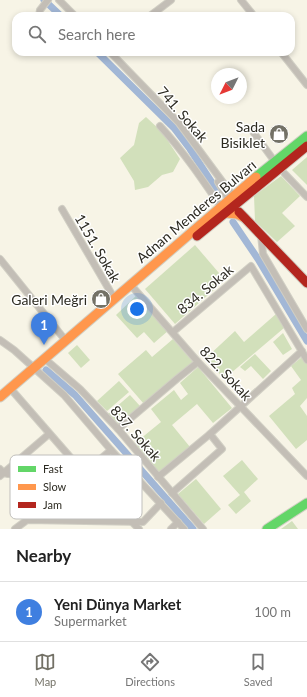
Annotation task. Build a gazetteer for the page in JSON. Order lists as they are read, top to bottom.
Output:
{
  "streets": {
    "main road": ["Adnan Menderes Bulvarı"],
    "street": [
      "741. Sokak",
      "1151. Sokak",
      "834. Sokak",
      "822. Sokak",
      "837. Sokak"
    ]
  },
  "crossings": [
    ["741. Sokak", "Adnan Menderes Bulvarı"],
    ["Adnan Menderes Bulvarı", "1151. Sokak"],
    ["Adnan Menderes Bulvarı", "822. Sokak"],
    ["Adnan Menderes Bulvarı", "837. Sokak"],
    ["834. Sokak", "822. Sokak"]
  ],
  "places": {
    "shop": ["Sada Bisiklet", "Galeri Meğri"]
  },
  "legend": ["Fast", "Slow", "Jam"],
  "north": "bottom left",
  "page": {
    "search": "Search here",
    "pins": "1",
    "heading": "Nearby",
    "list": [
      {
        "mark": "1",
        "name": "Yeni Dünya Market",
        "note": "Supermarket",
        "value": "100 m"
      }
    ],
    "nav": ["Map", "Directions", "Saved"]
  }
}
